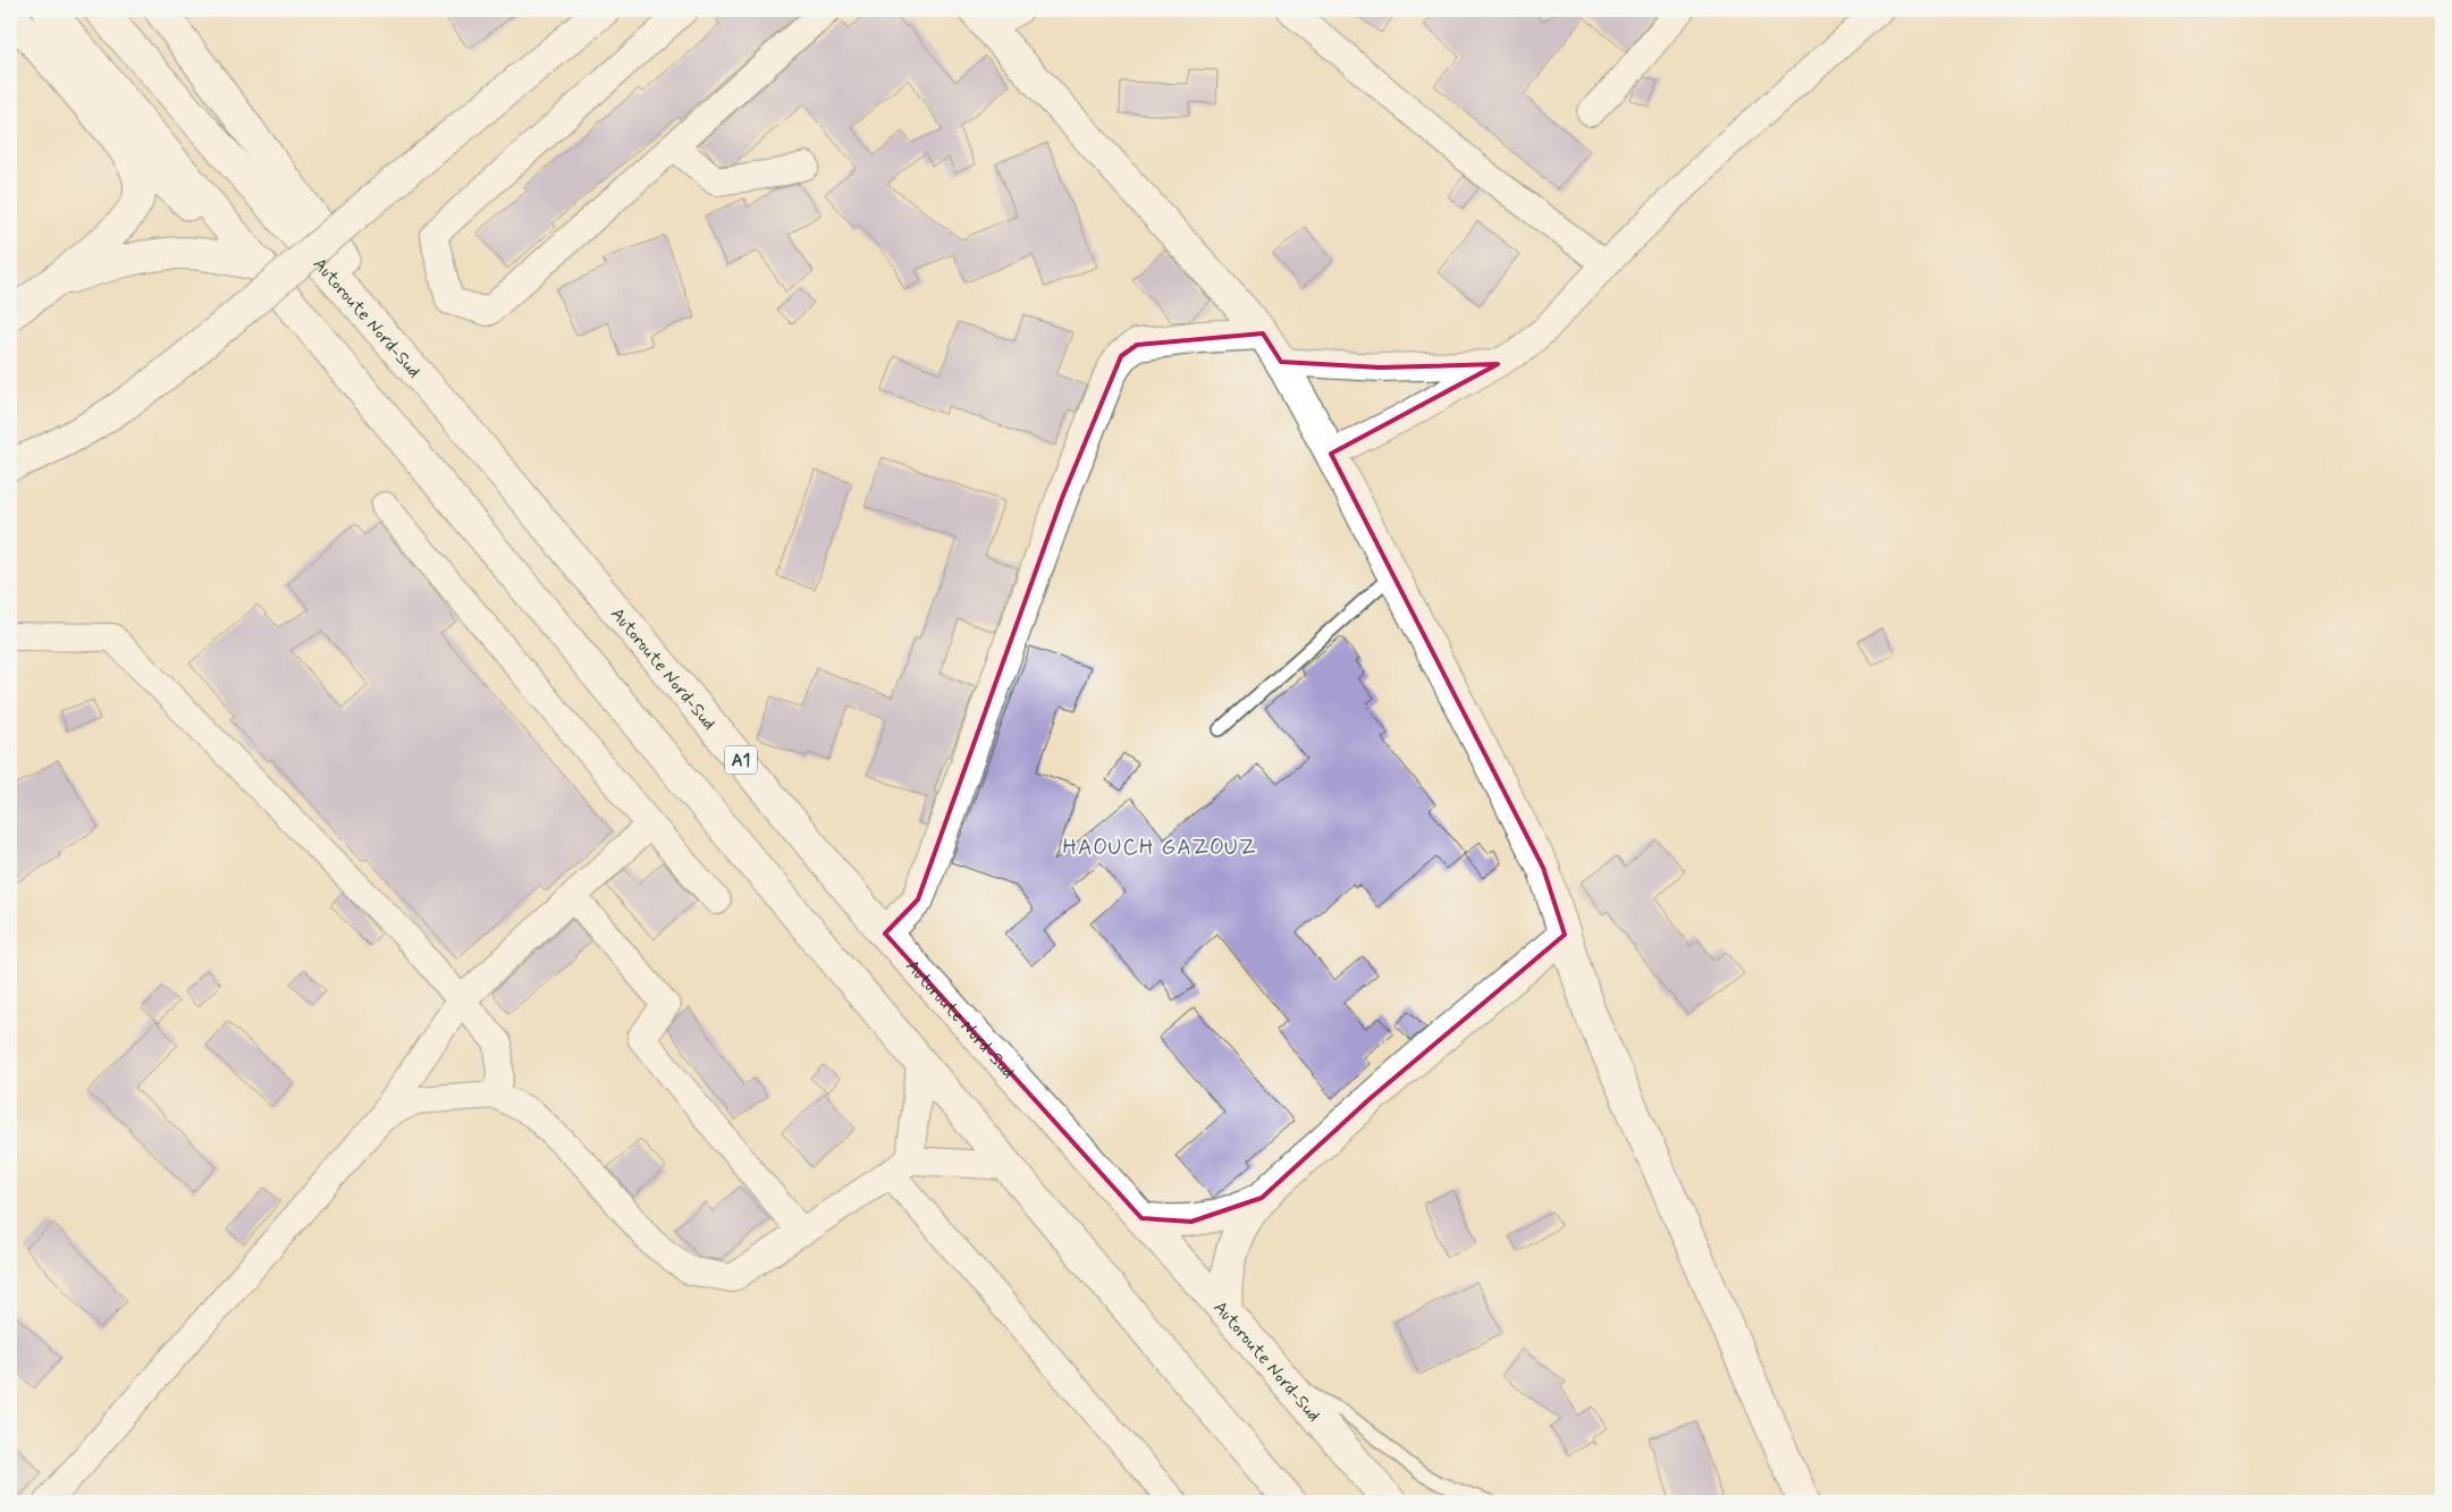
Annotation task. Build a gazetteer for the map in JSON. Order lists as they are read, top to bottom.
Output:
{
  "streets": {
    "main road": ["Autoroute Nord-Sud", "A1"]
  },
  "districts": ["HAOUCH GAZOUZ"]
}
